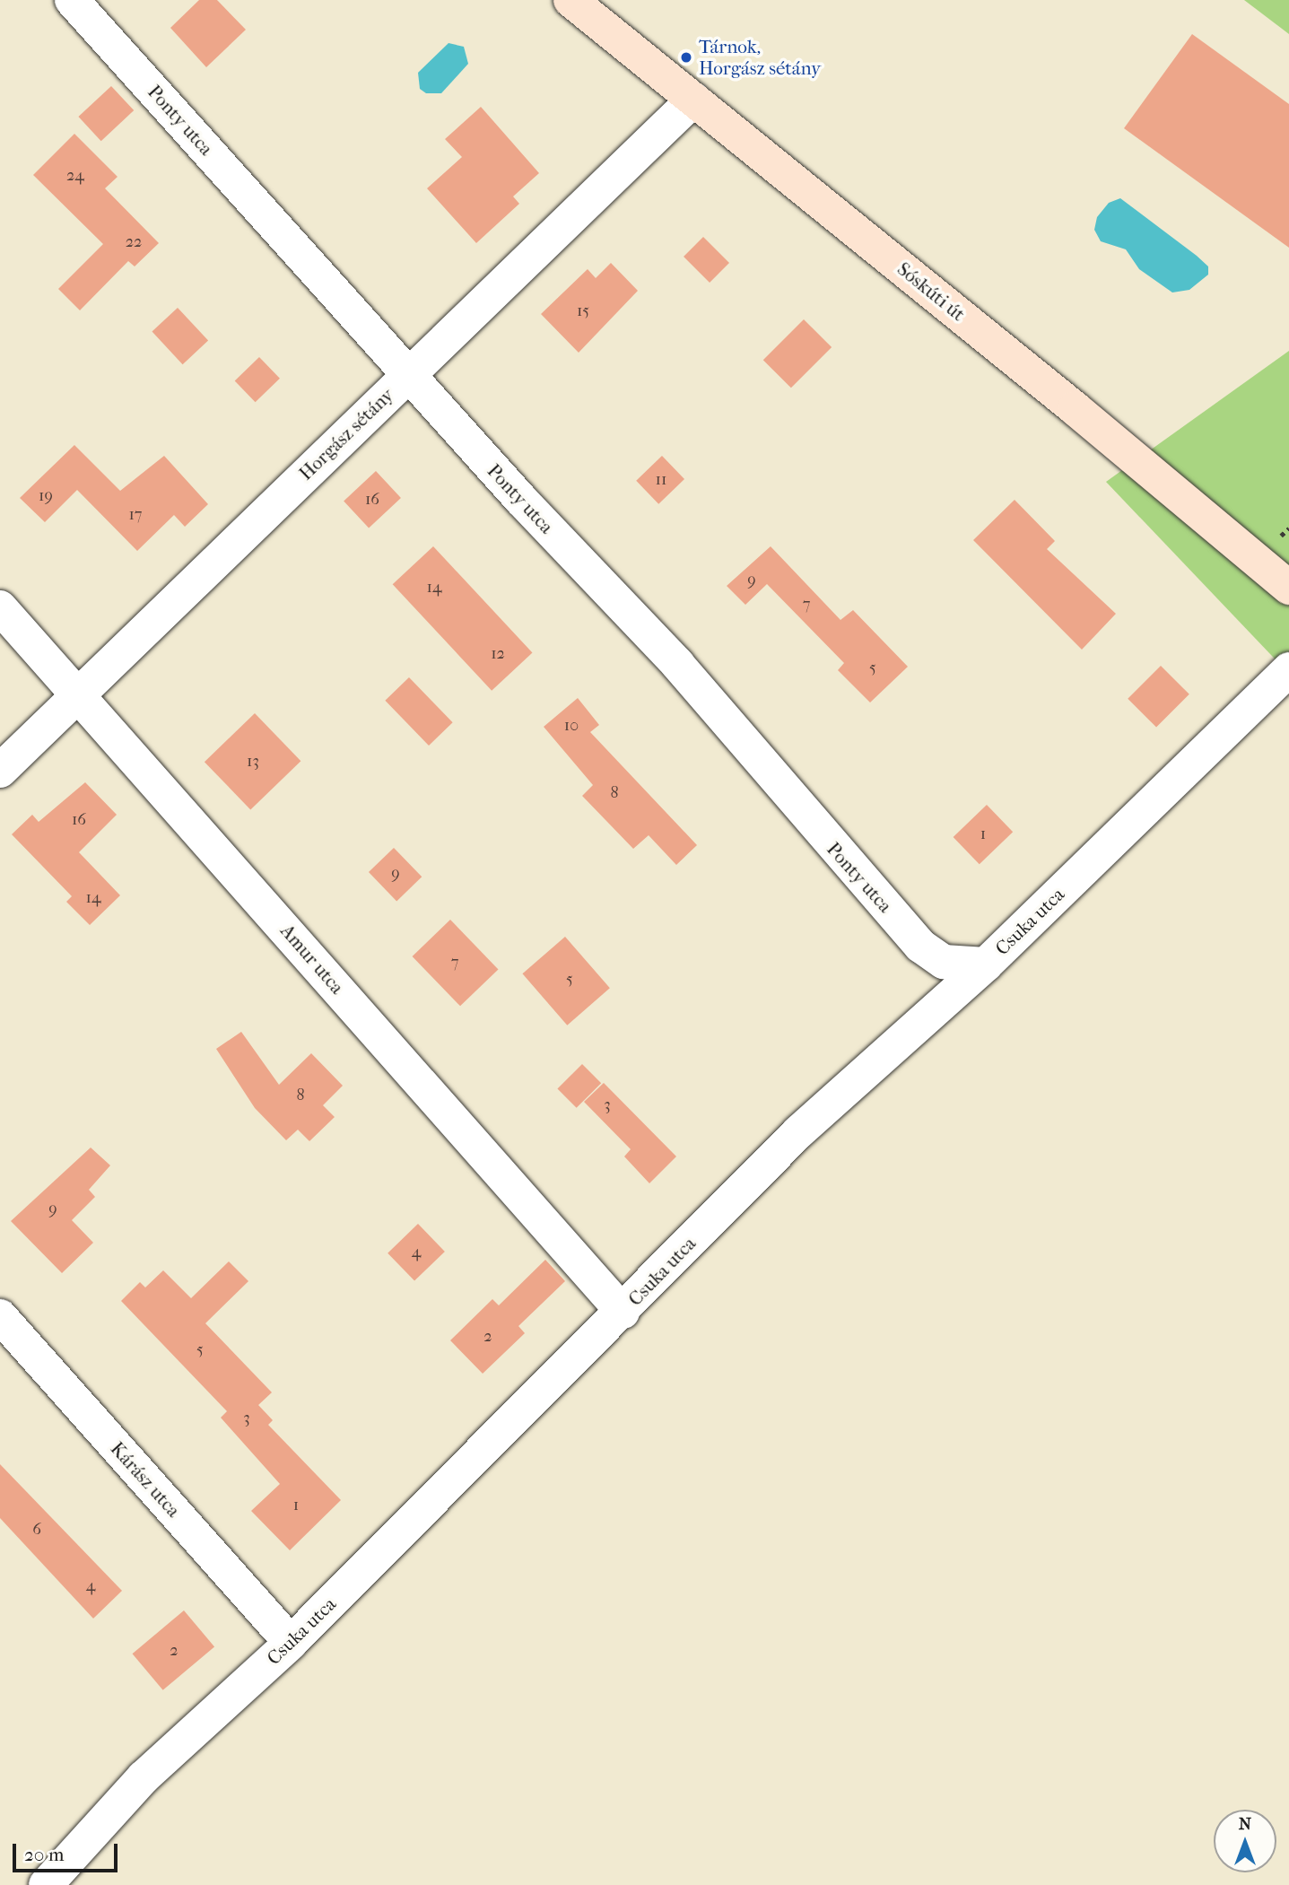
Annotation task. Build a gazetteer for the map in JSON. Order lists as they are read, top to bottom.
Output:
{
  "streets": {
    "main road": ["Sóskúti út"],
    "street": [
      "Ponty utca",
      "Horgász sétány",
      "Csuka utca",
      "Amur utca",
      "Kárász utca"
    ]
  },
  "crossings": [
    ["Ponty utca", "Horgász sétány"],
    ["Ponty utca", "Csuka utca"],
    ["Sóskúti út", "Horgász sétány"],
    ["Horgász sétány", "Amur utca"],
    ["Csuka utca", "Amur utca"],
    ["Csuka utca", "Kárász utca"]
  ],
  "places": ["Tárnok, Horgász sétány"],
  "house_numbers": [
    "24",
    "22",
    "15",
    "11",
    "19",
    "16",
    "17",
    "9",
    "14",
    "7",
    "12",
    "5",
    "10",
    "13",
    "8",
    "16",
    "1",
    "9",
    "14",
    "7",
    "5",
    "8",
    "3",
    "9",
    "4",
    "2",
    "5",
    "3",
    "1",
    "6",
    "4",
    "2"
  ],
  "scale_bar": "20 m",
  "north": "top"
}
